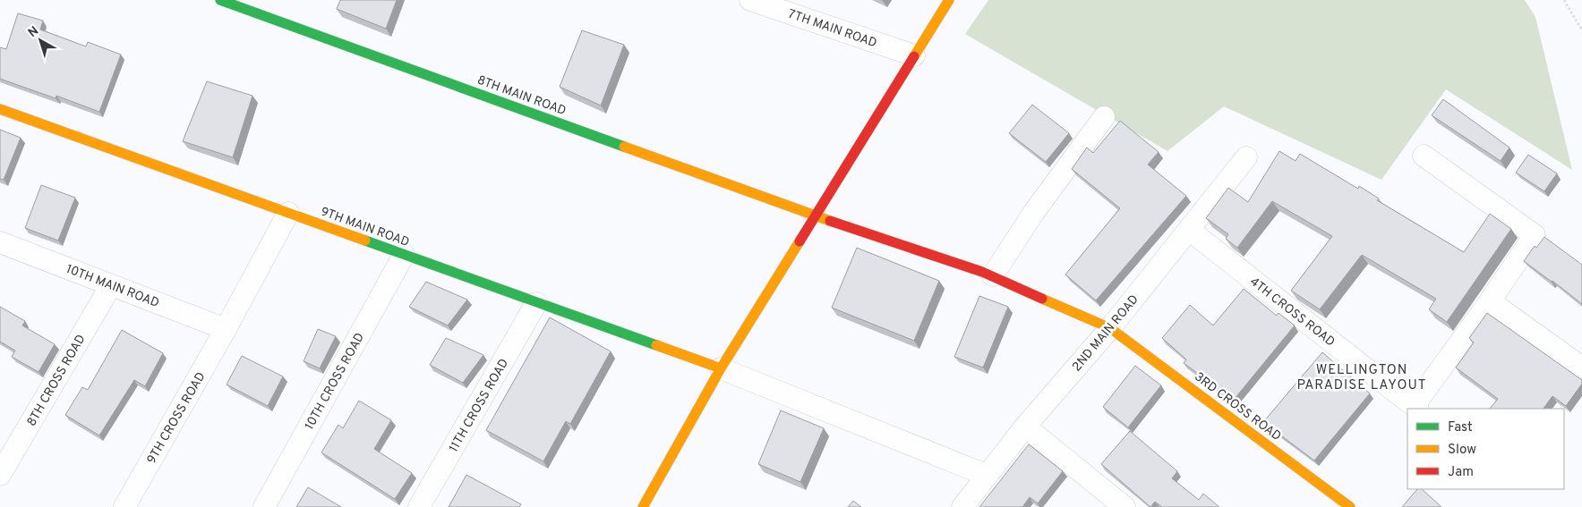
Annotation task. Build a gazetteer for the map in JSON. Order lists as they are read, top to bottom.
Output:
{
  "streets": {
    "street": [
      "7TH MAIN ROAD",
      "8TH MAIN ROAD",
      "9TH MAIN ROAD",
      "10TH MAIN ROAD",
      "4TH CROSS ROAD",
      "2ND MAIN ROAD",
      "8TH CROSS ROAD",
      "10TH CROSS ROAD",
      "11TH CROSS ROAD",
      "3RD CROSS ROAD",
      "9TH CROSS ROAD"
    ]
  },
  "crossings": [
    ["8TH MAIN ROAD", "3RD CROSS ROAD"],
    ["9TH MAIN ROAD", "10TH CROSS ROAD"],
    ["9TH MAIN ROAD", "11TH CROSS ROAD"],
    ["9TH MAIN ROAD", "9TH CROSS ROAD"],
    ["10TH MAIN ROAD", "8TH CROSS ROAD"],
    ["10TH MAIN ROAD", "9TH CROSS ROAD"],
    ["4TH CROSS ROAD", "2ND MAIN ROAD"],
    ["2ND MAIN ROAD", "3RD CROSS ROAD"]
  ],
  "districts": ["WELLINGTON PARADISE LAYOUT"],
  "legend": ["Fast", "Slow", "Jam"],
  "north": "top left"
}
